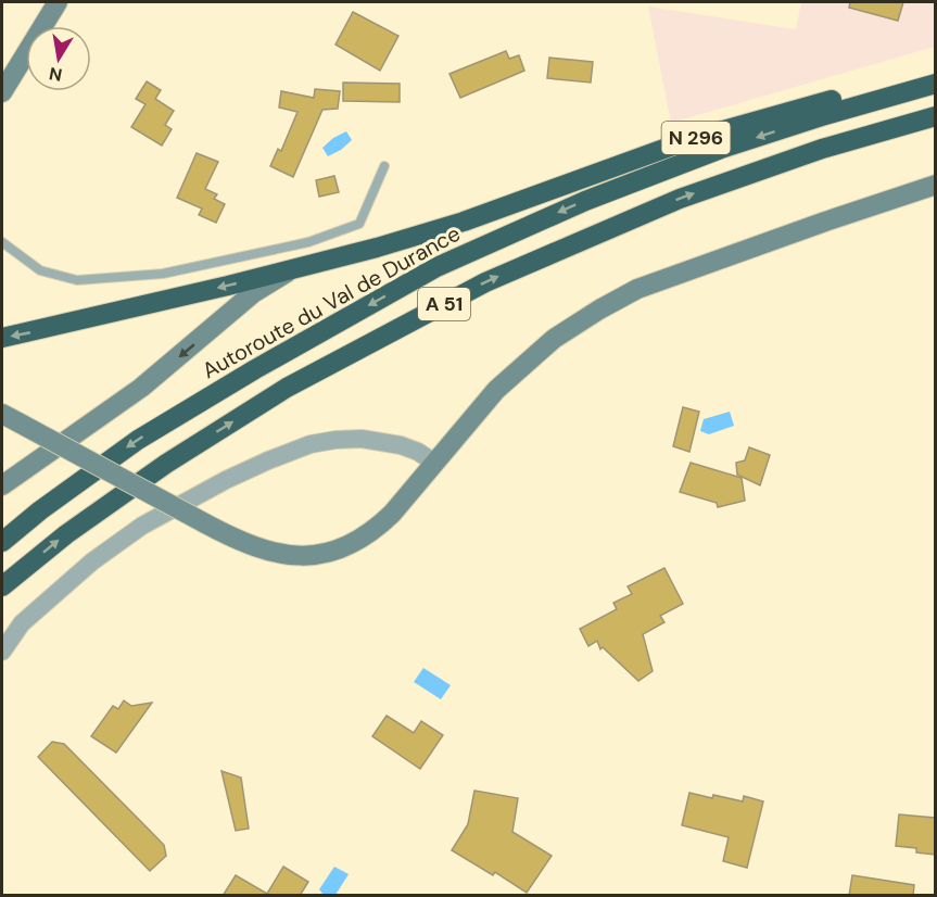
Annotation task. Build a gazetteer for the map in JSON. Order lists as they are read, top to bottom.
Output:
{
  "streets": {
    "highway": ["N 296", "Autoroute du Val de Durance", "A 51"]
  },
  "north": "bottom"
}
